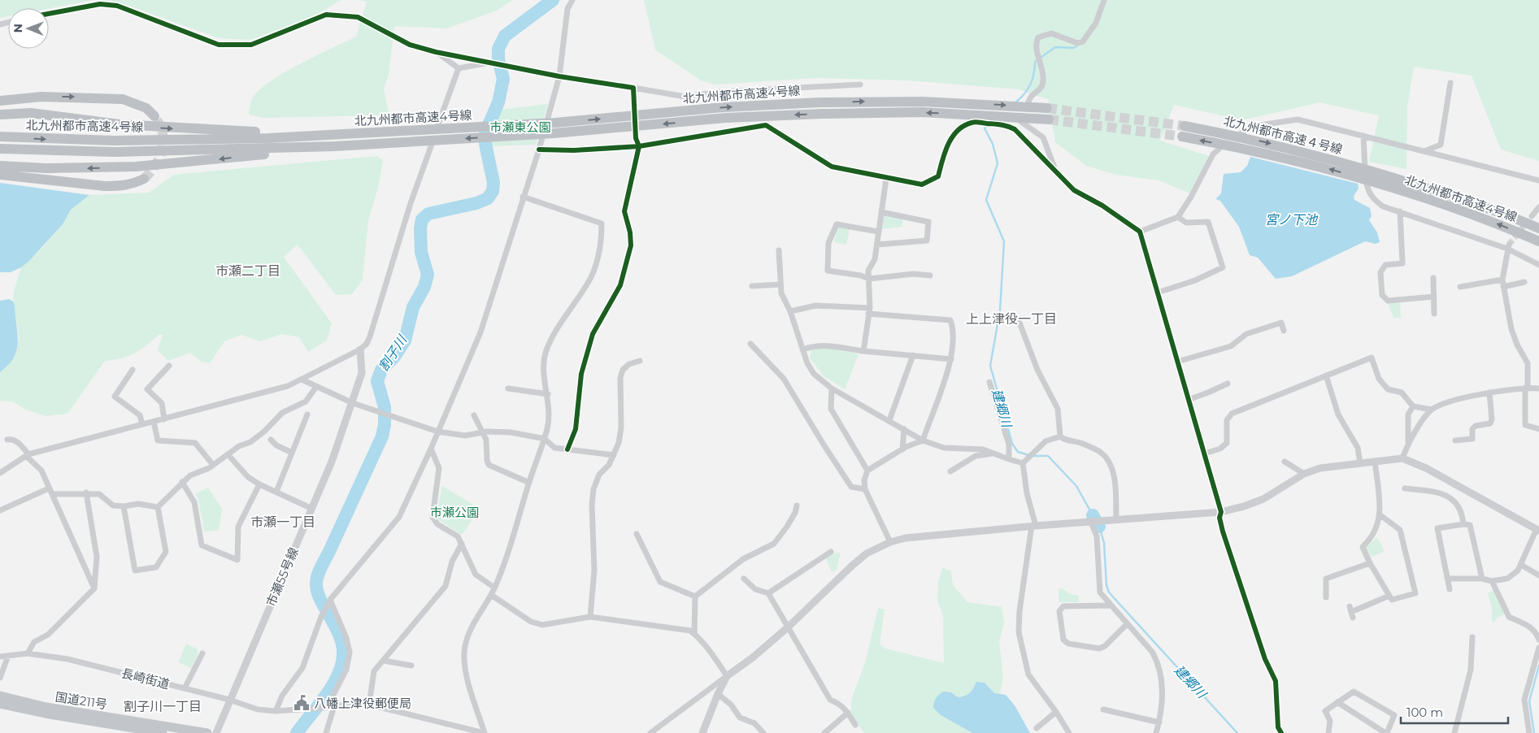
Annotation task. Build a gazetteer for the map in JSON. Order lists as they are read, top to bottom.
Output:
{
  "streets": {
    "highway": ["北九州都市高速4号線", "北九州都市高速４号線", "国道211号"],
    "street": ["市瀬55号線", "長崎街道"]
  },
  "crossings": [
    ["北九州都市高速4号線", "北九州都市高速４号線"],
    ["市瀬55号線", "長崎街道"]
  ],
  "districts": [
    "市瀬二丁目",
    "上上津役一丁目",
    "市瀬一丁目",
    "割子川一丁目"
  ],
  "water": ["宮ノ下池", "割子川", "建郷川"],
  "parks": ["市瀬東公園", "市瀬公園"],
  "places": {
    "public building": ["八幡上津役郵便局"]
  },
  "scale_bar": "100 m",
  "north": "left"
}
